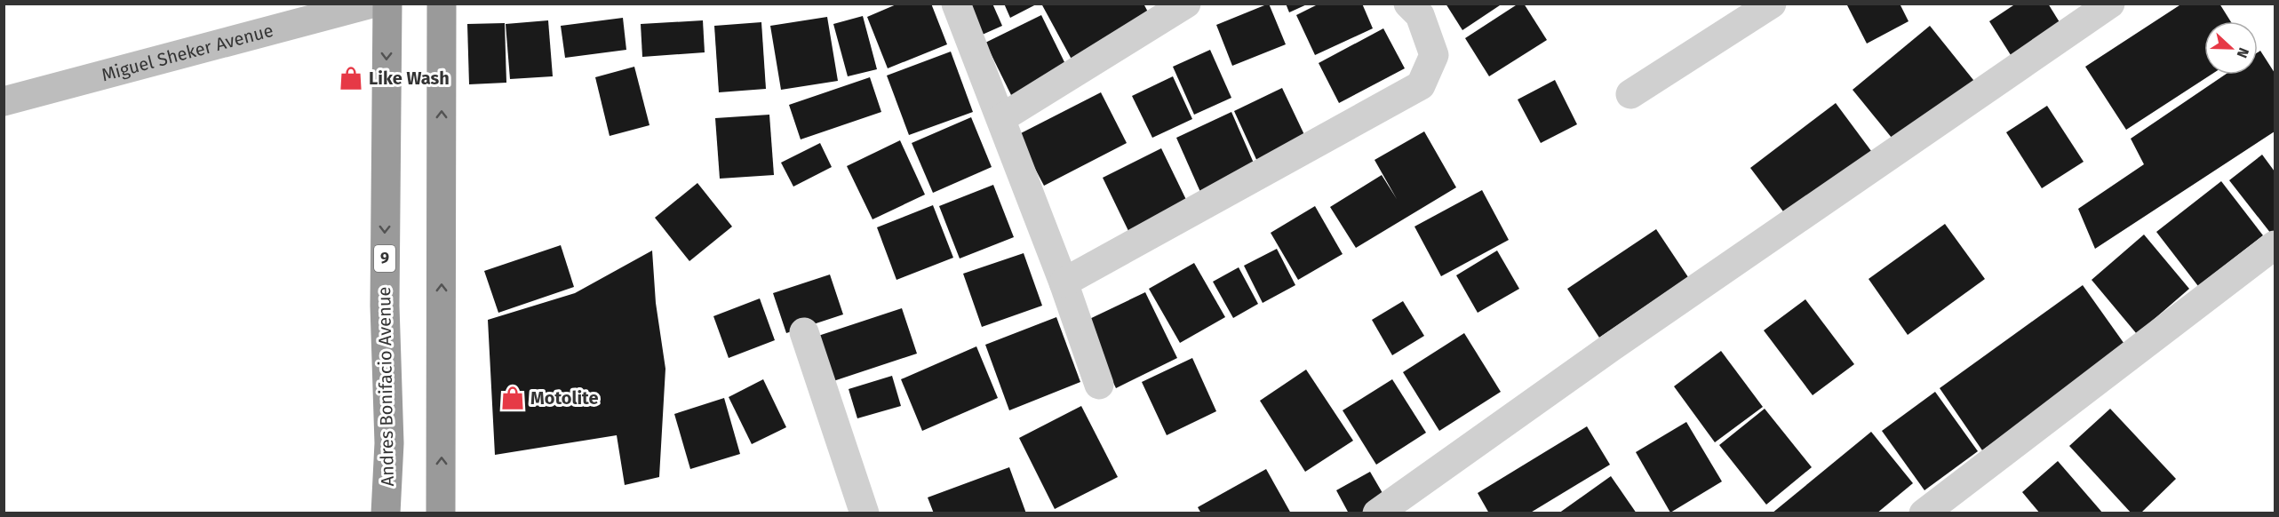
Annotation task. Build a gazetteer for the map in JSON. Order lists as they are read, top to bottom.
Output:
{
  "streets": {
    "highway": ["9", "Andres Bonifacio Avenue"],
    "street": ["Miguel Sheker Avenue"]
  },
  "places": {
    "shop": ["Like Wash", "Motolite"]
  },
  "north": "right"
}
